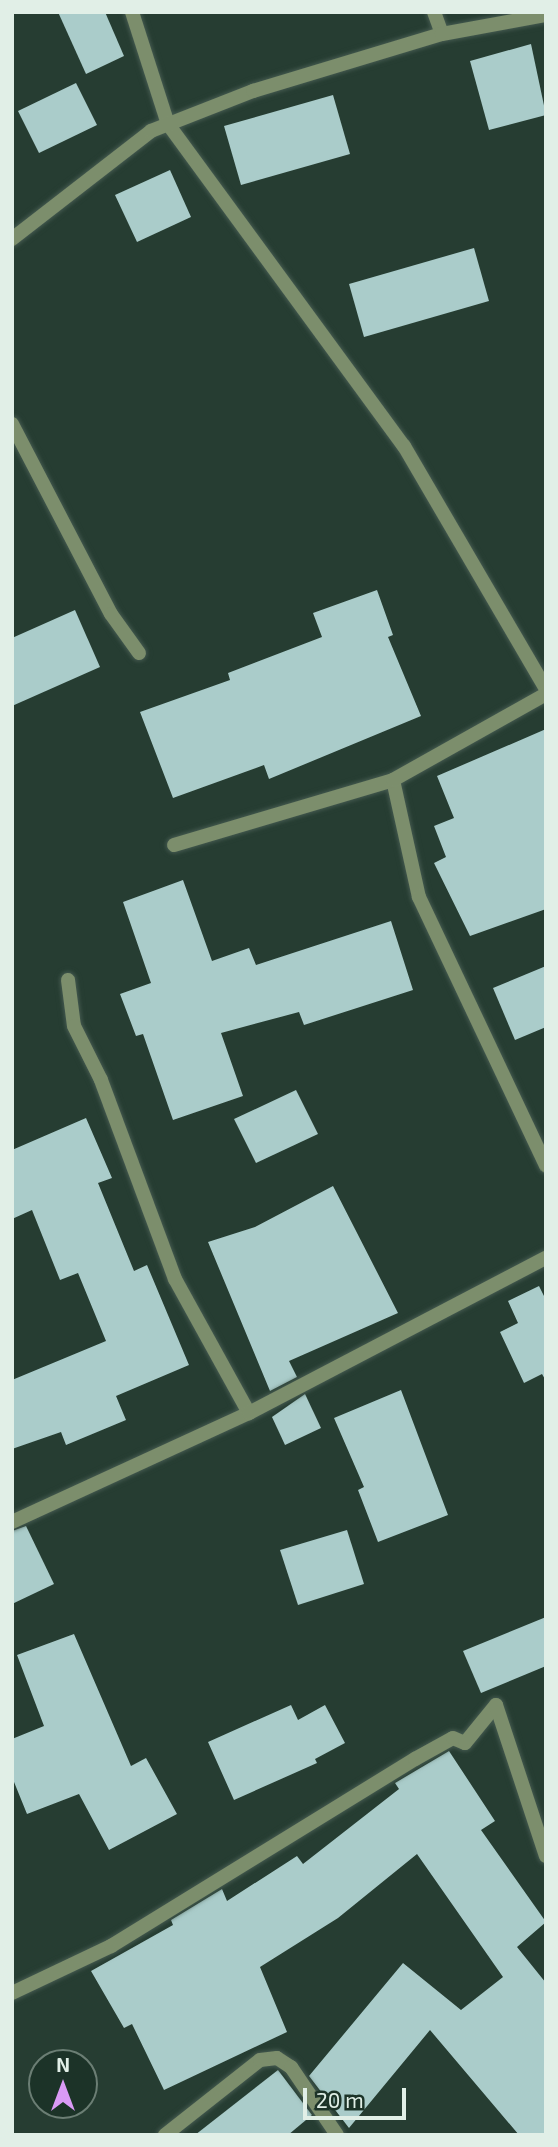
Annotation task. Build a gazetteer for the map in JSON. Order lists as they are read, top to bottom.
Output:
{
  "scale_bar": "20 m",
  "north": "top"
}
